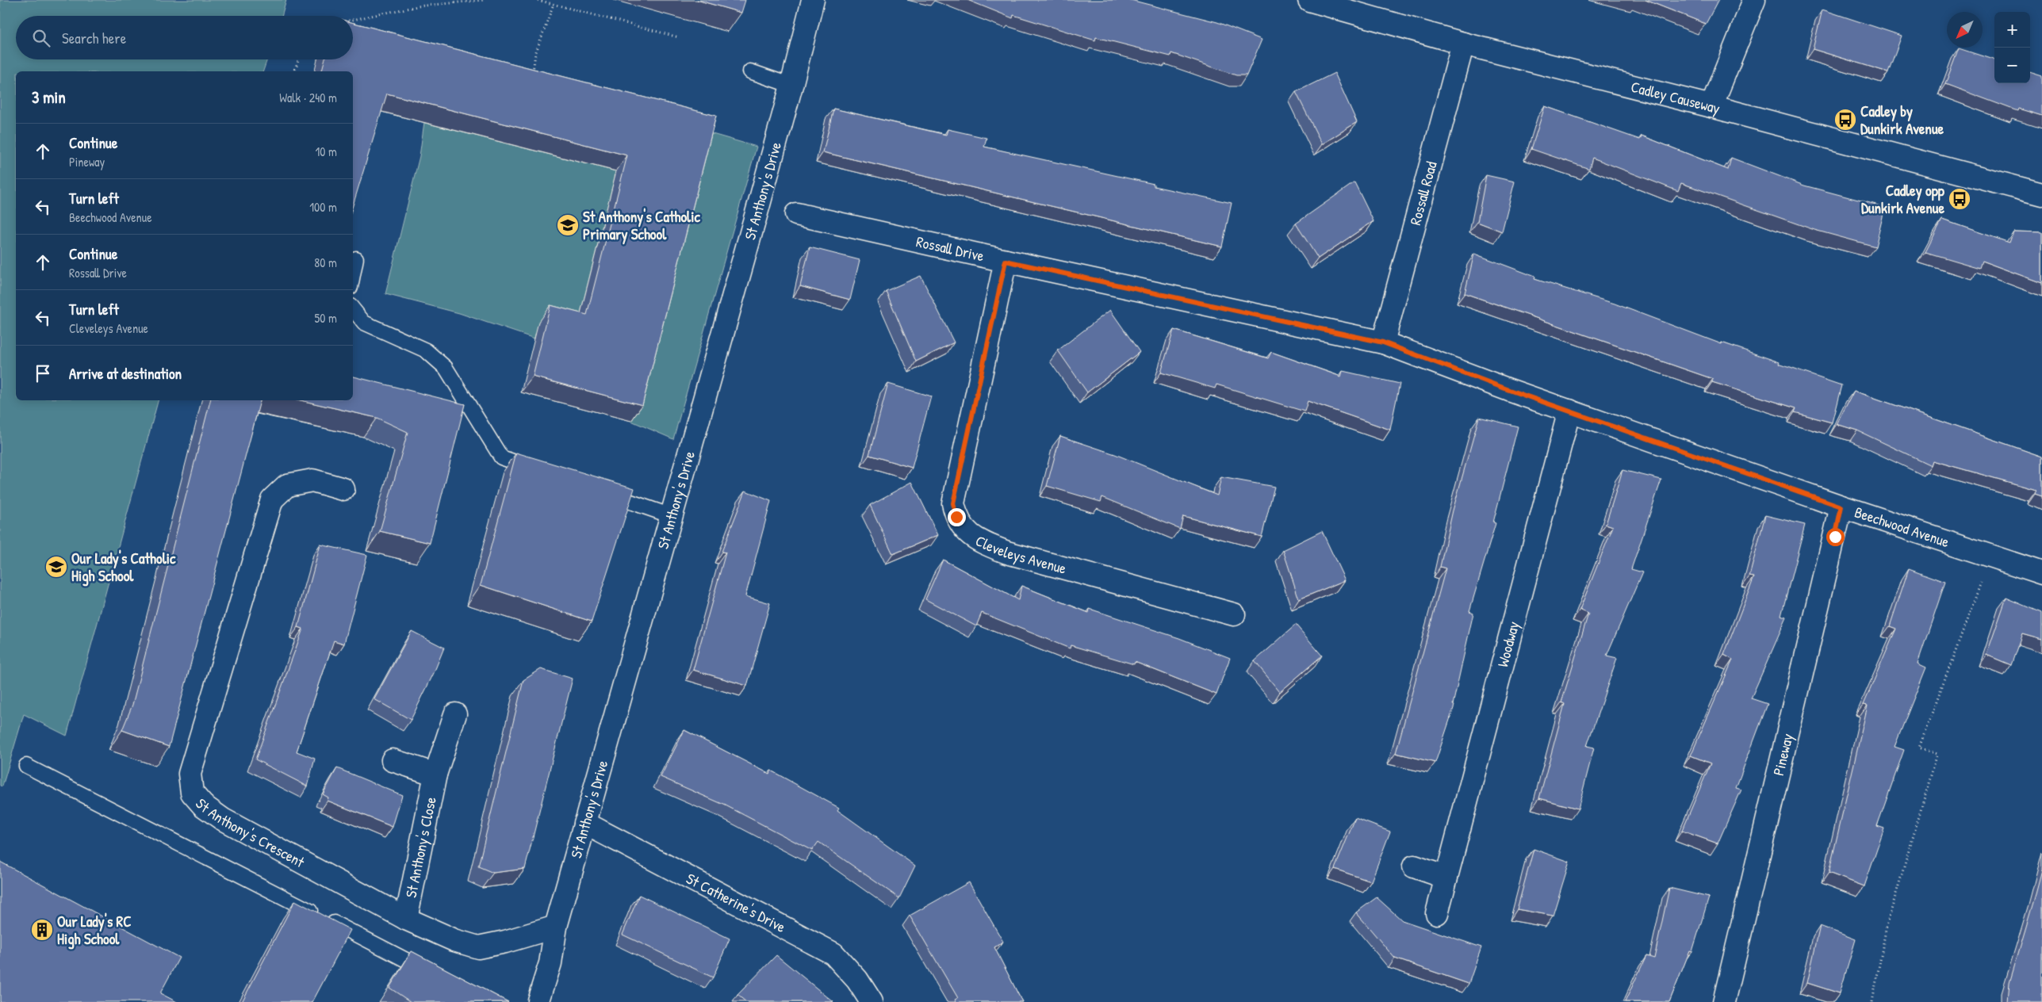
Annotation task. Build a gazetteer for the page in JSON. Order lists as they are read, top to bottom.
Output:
{
  "streets": {
    "street": [
      "Cadley Causeway",
      "St Anthony's Drive",
      "Rossall Road",
      "Rossall Drive",
      "Beechwood Avenue",
      "Cleveleys Avenue",
      "Woodway",
      "Pineway",
      "St Anthony's Crescent",
      "St Anthony's Close",
      "St Catherine's Drive"
    ]
  },
  "crossings": [
    ["Cadley Causeway", "Rossall Road"],
    ["St Anthony's Drive", "St Anthony's Crescent"],
    ["St Anthony's Drive", "St Catherine's Drive"],
    ["Rossall Road", "Rossall Drive"],
    ["Rossall Road", "Beechwood Avenue"],
    ["Rossall Drive", "Beechwood Avenue"],
    ["Rossall Drive", "Cleveleys Avenue"],
    ["Beechwood Avenue", "Woodway"],
    ["Beechwood Avenue", "Pineway"],
    ["St Anthony's Crescent", "St Anthony's Close"]
  ],
  "places": {
    "bus stop": ["Cadley by Dunkirk Avenue", "Cadley opp Dunkirk Avenue"],
    "school or university": ["St Anthony's Catholic Primary School", "Our Lady's Catholic High School"],
    "building": ["Our Lady's RC High School"]
  },
  "north": "bottom left",
  "page": {
    "map_buttons": ["+", "−"],
    "search": "Search here",
    "heading": ["3 min", "Walk · 240 m"],
    "list": [
      ["Continue", "Pineway", "10 m"],
      ["Turn left", "Beechwood Avenue", "100 m"],
      ["Continue", "Rossall Drive", "80 m"],
      ["Turn left", "Cleveleys Avenue", "50 m"],
      "Arrive at destination"
    ]
  }
}
